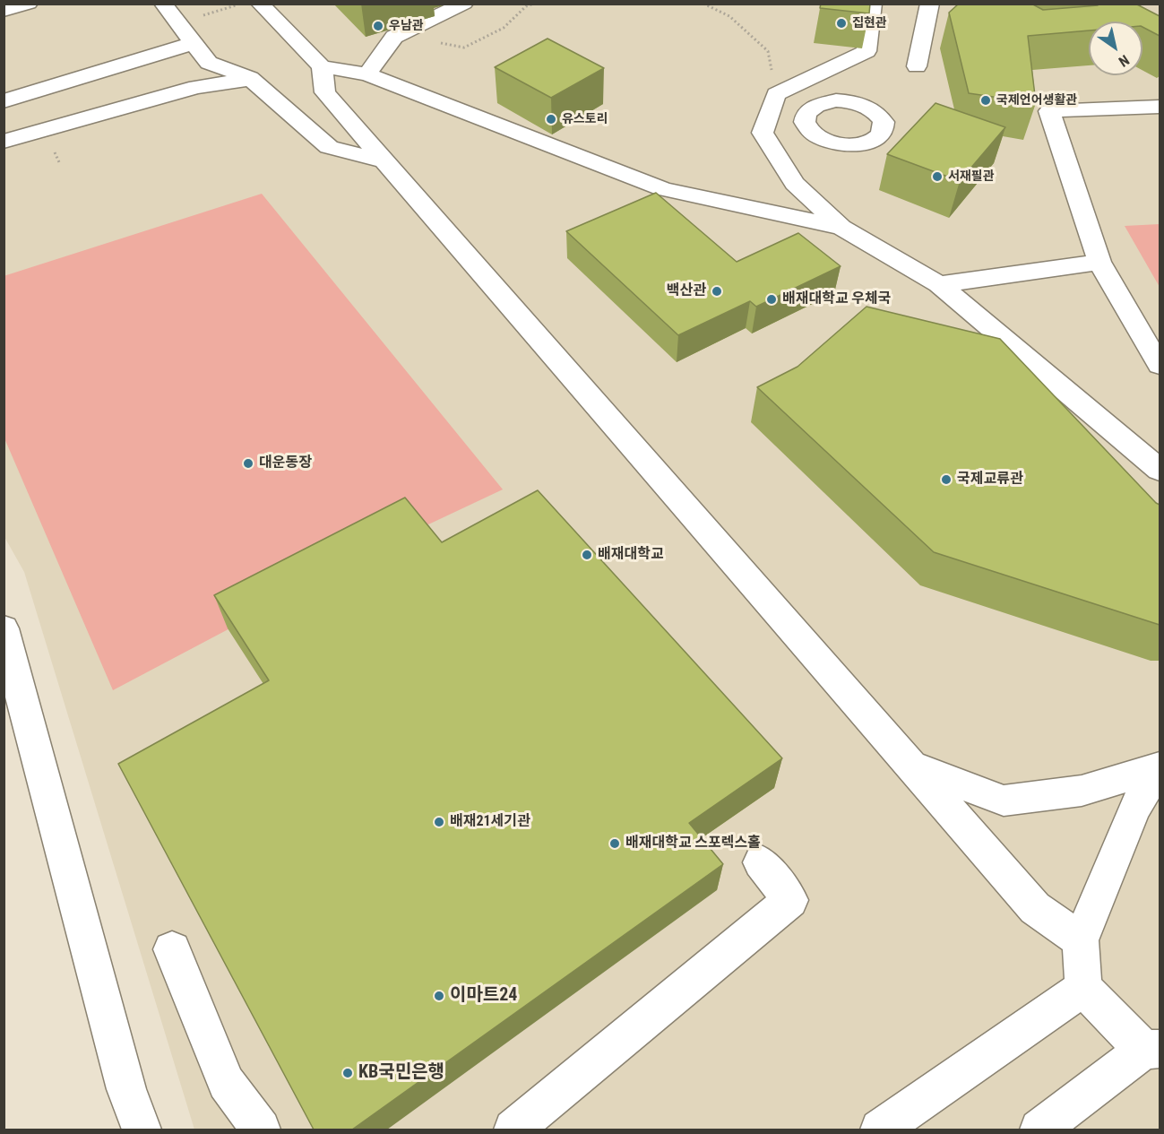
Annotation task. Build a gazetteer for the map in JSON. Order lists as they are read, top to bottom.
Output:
{
  "places": [
    "집현관",
    "우남관",
    "국제언어생활관",
    "유스토리",
    "서재필관",
    "백산관",
    "배재대학교 우체국",
    "대운동장",
    "국제교류관",
    "배재대학교",
    "배재21세기관",
    "배재대학교 스포렉스홀",
    "이마트24",
    "KB국민은행"
  ],
  "north": "bottom right"
}
